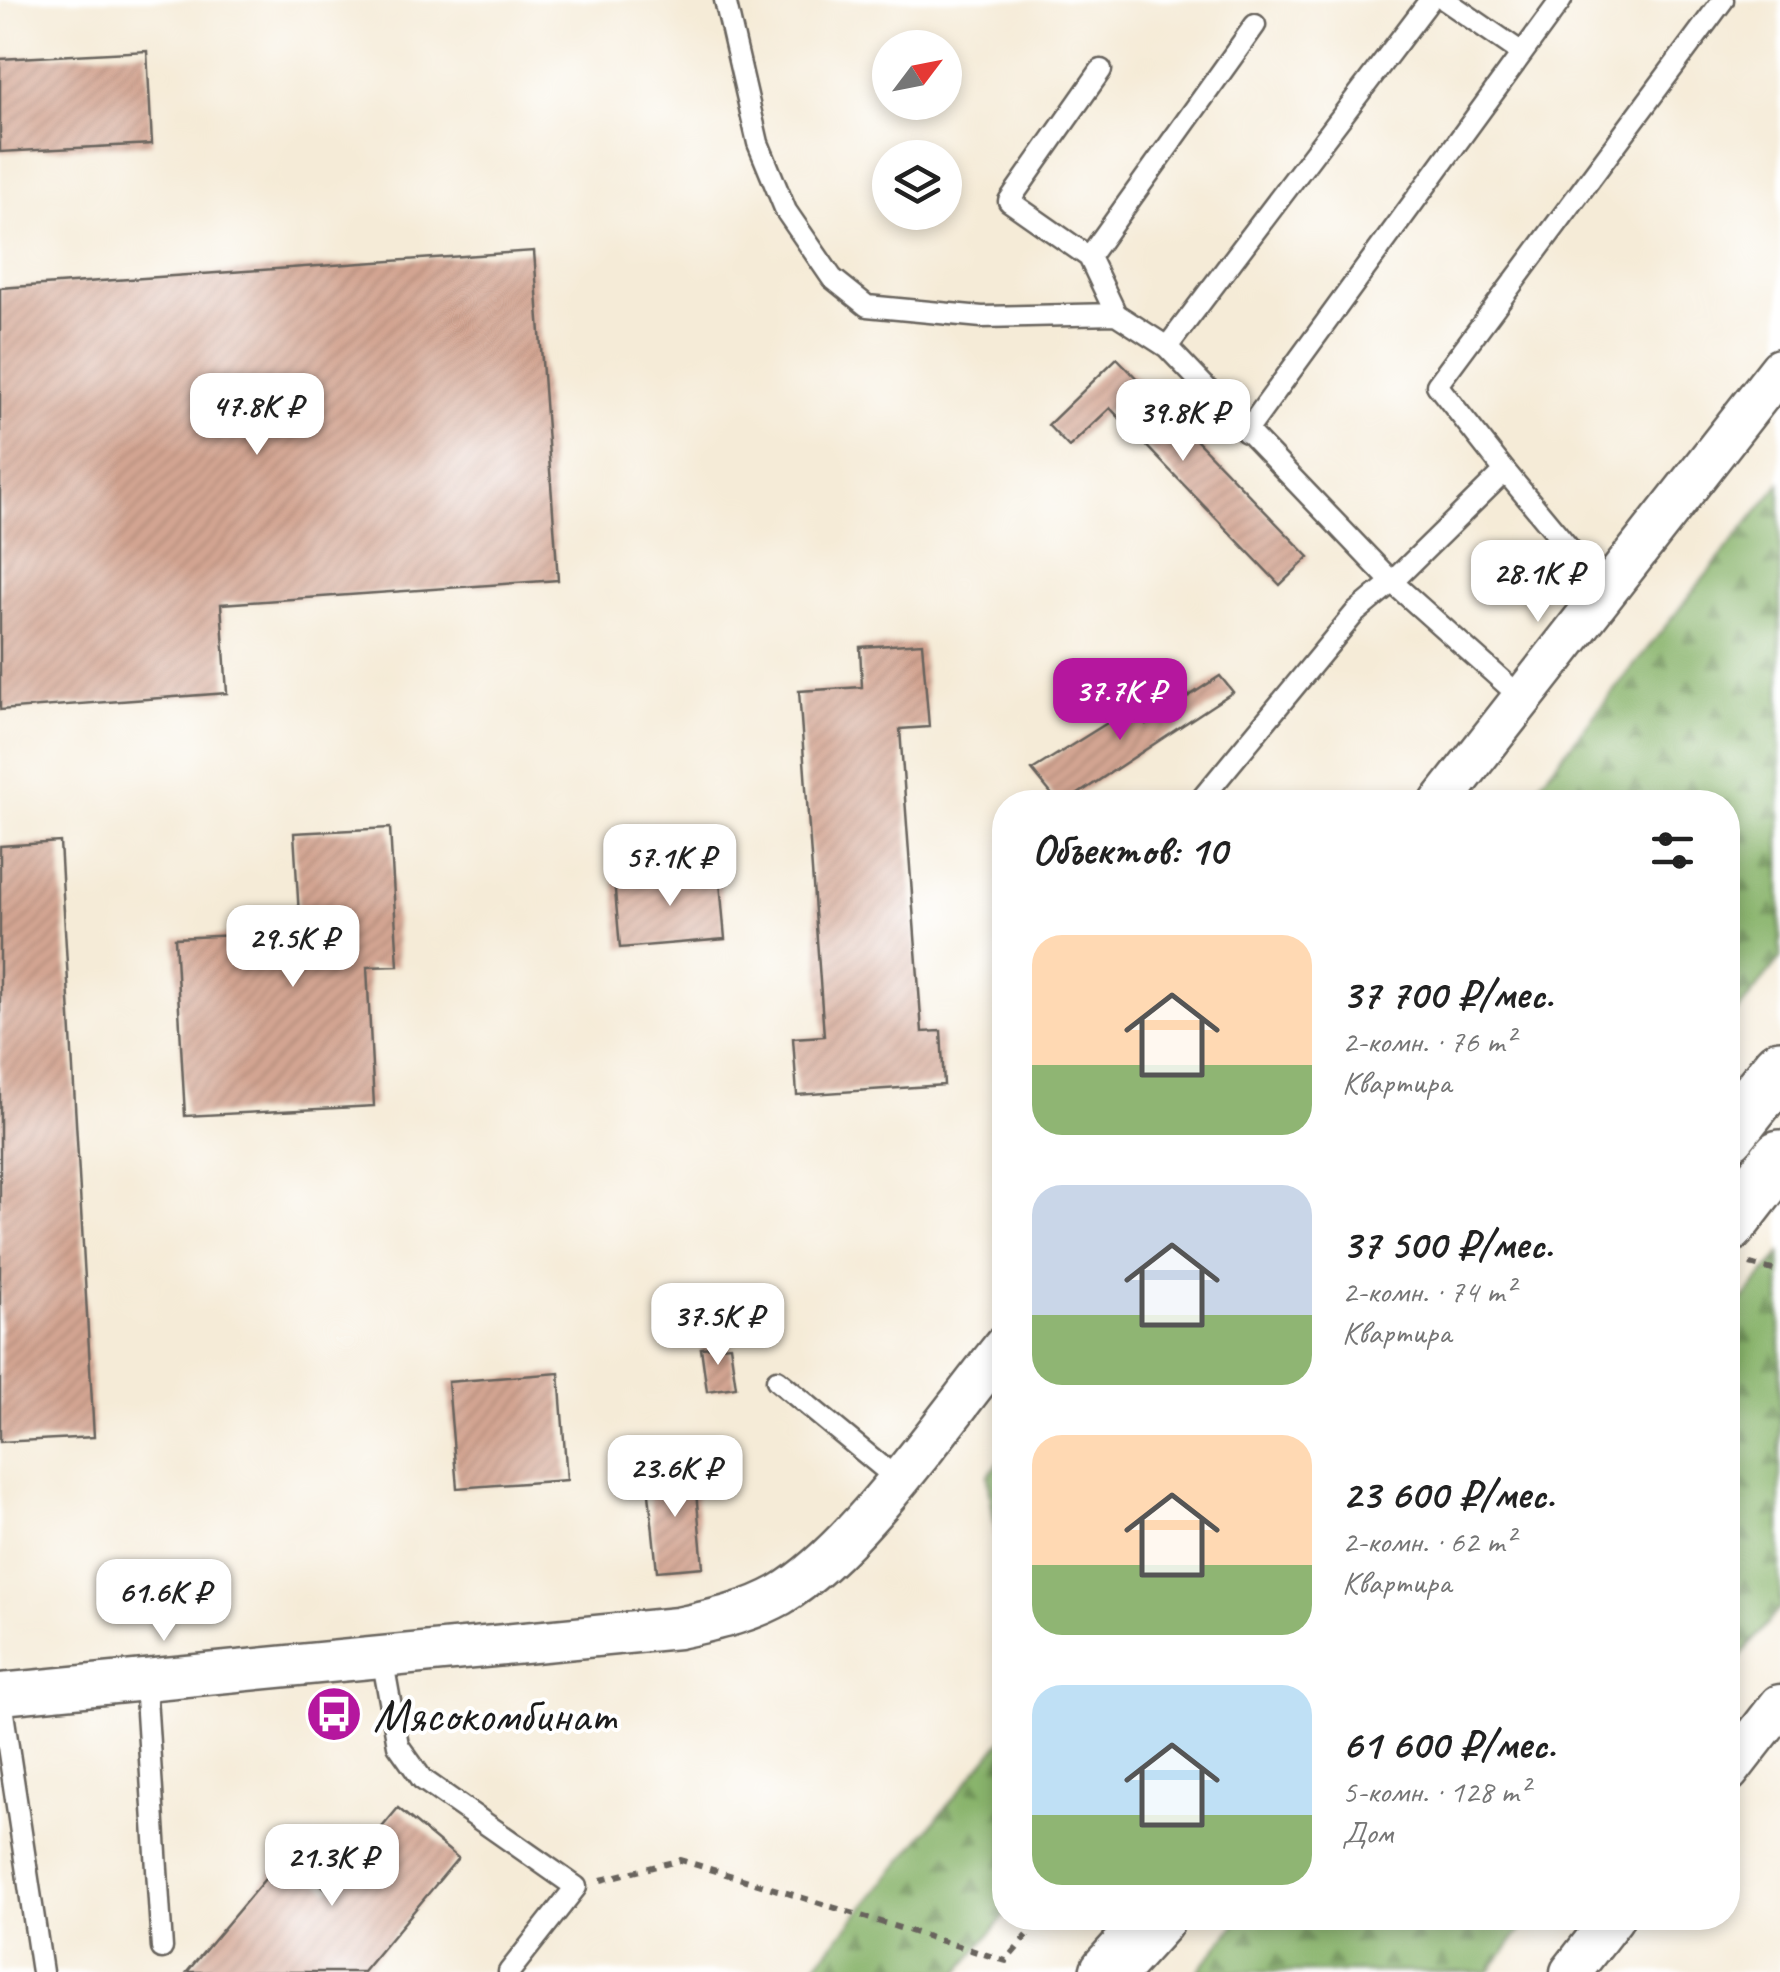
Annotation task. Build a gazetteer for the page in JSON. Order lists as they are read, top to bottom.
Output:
{
  "places": {
    "bus stop": ["Мясокомбинат"]
  },
  "north": "top right",
  "page": {
    "price": [
      "47.8K ₽",
      "39.8K ₽",
      "28.1K ₽",
      "37.7K ₽",
      "57.1K ₽",
      "29.5K ₽",
      "37.5K ₽",
      "23.6K ₽",
      "61.6K ₽",
      "21.3K ₽"
    ],
    "heading": "Объектов: 10",
    "list": [
      {
        "name": "37 700 ₽/мес.",
        "note": "2-комн. · 76 m² · Квартира"
      },
      {
        "name": "37 500 ₽/мес.",
        "note": "2-комн. · 74 m² · Квартира"
      },
      {
        "name": "23 600 ₽/мес.",
        "note": "2-комн. · 62 m² · Квартира"
      },
      {
        "name": "61 600 ₽/мес.",
        "note": "5-комн. · 128 m² · Дом"
      }
    ]
  }
}
